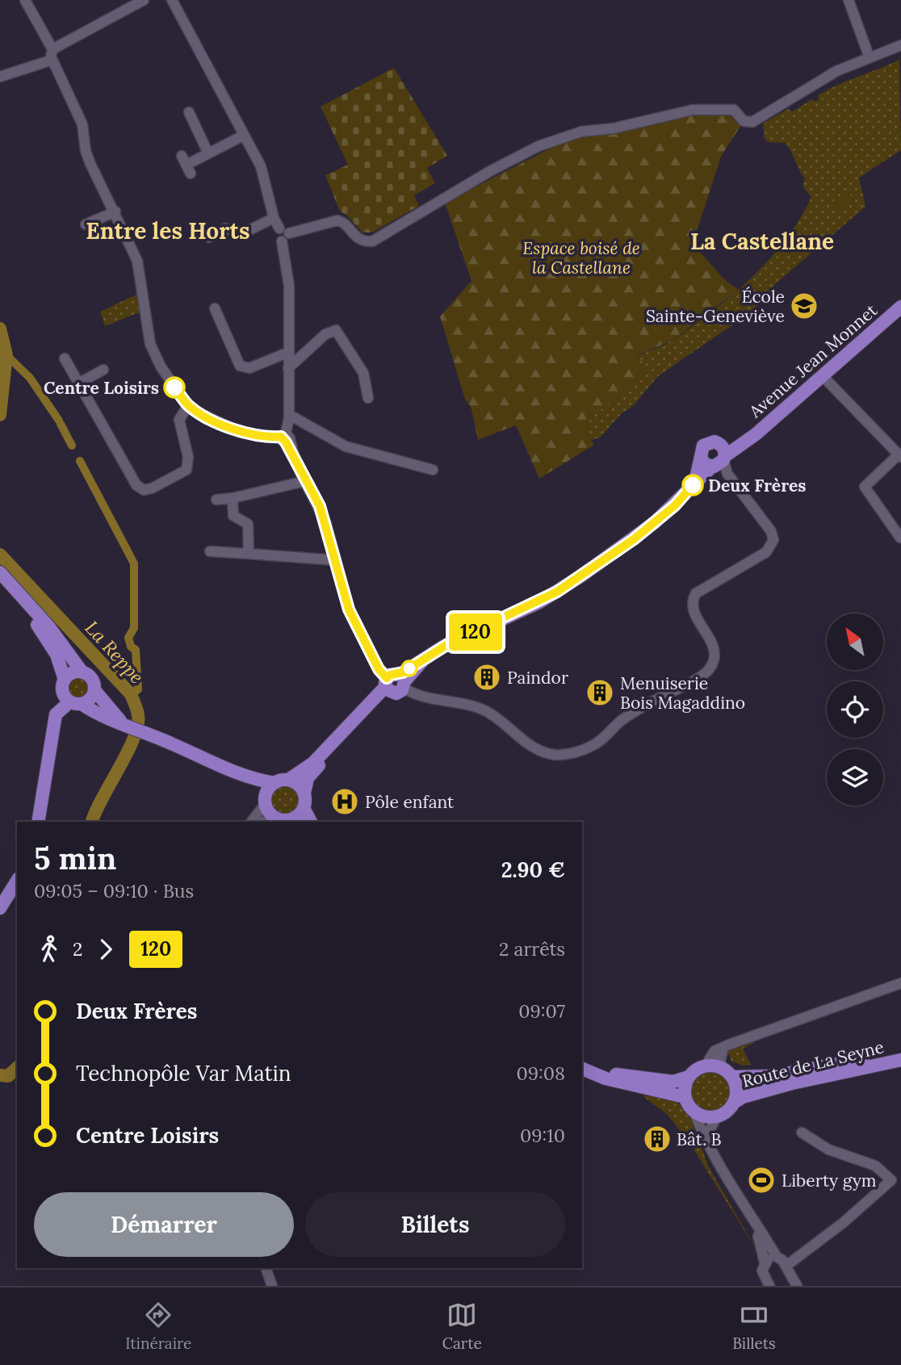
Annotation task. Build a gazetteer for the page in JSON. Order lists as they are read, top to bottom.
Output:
{
  "streets": {
    "main road": ["Avenue Jean Monnet", "Route de La Seyne"]
  },
  "districts": ["Entre les Horts", "La Castellane"],
  "water": ["La Reppe"],
  "parks": ["Espace boisé de la Castellane"],
  "places": {
    "school or university": ["École Sainte-Geneviève"],
    "other": ["Centre Loisirs", "Deux Frères"],
    "building": ["Paindor", "Menuiserie Bois Magaddino", "Bât. B"],
    "hospital": ["Pôle enfant"],
    "sports": ["Liberty gym"]
  },
  "lines": ["bus line 120"],
  "north": "top left",
  "page": {
    "on_map": "120",
    "heading": ["5 min", "09:05 – 09:10 · Bus", "2.90 €"],
    "legs": ["2", "120", "2 arrêts"],
    "list": [
      {
        "name": "Deux Frères",
        "value": "09:07"
      },
      {
        "name": "Technopôle Var Matin",
        "value": "09:08"
      },
      {
        "name": "Centre Loisirs",
        "value": "09:10"
      }
    ],
    "buttons": ["Démarrer", "Billets"],
    "tabs": ["Itinéraire", "Carte", "Billets"]
  }
}
